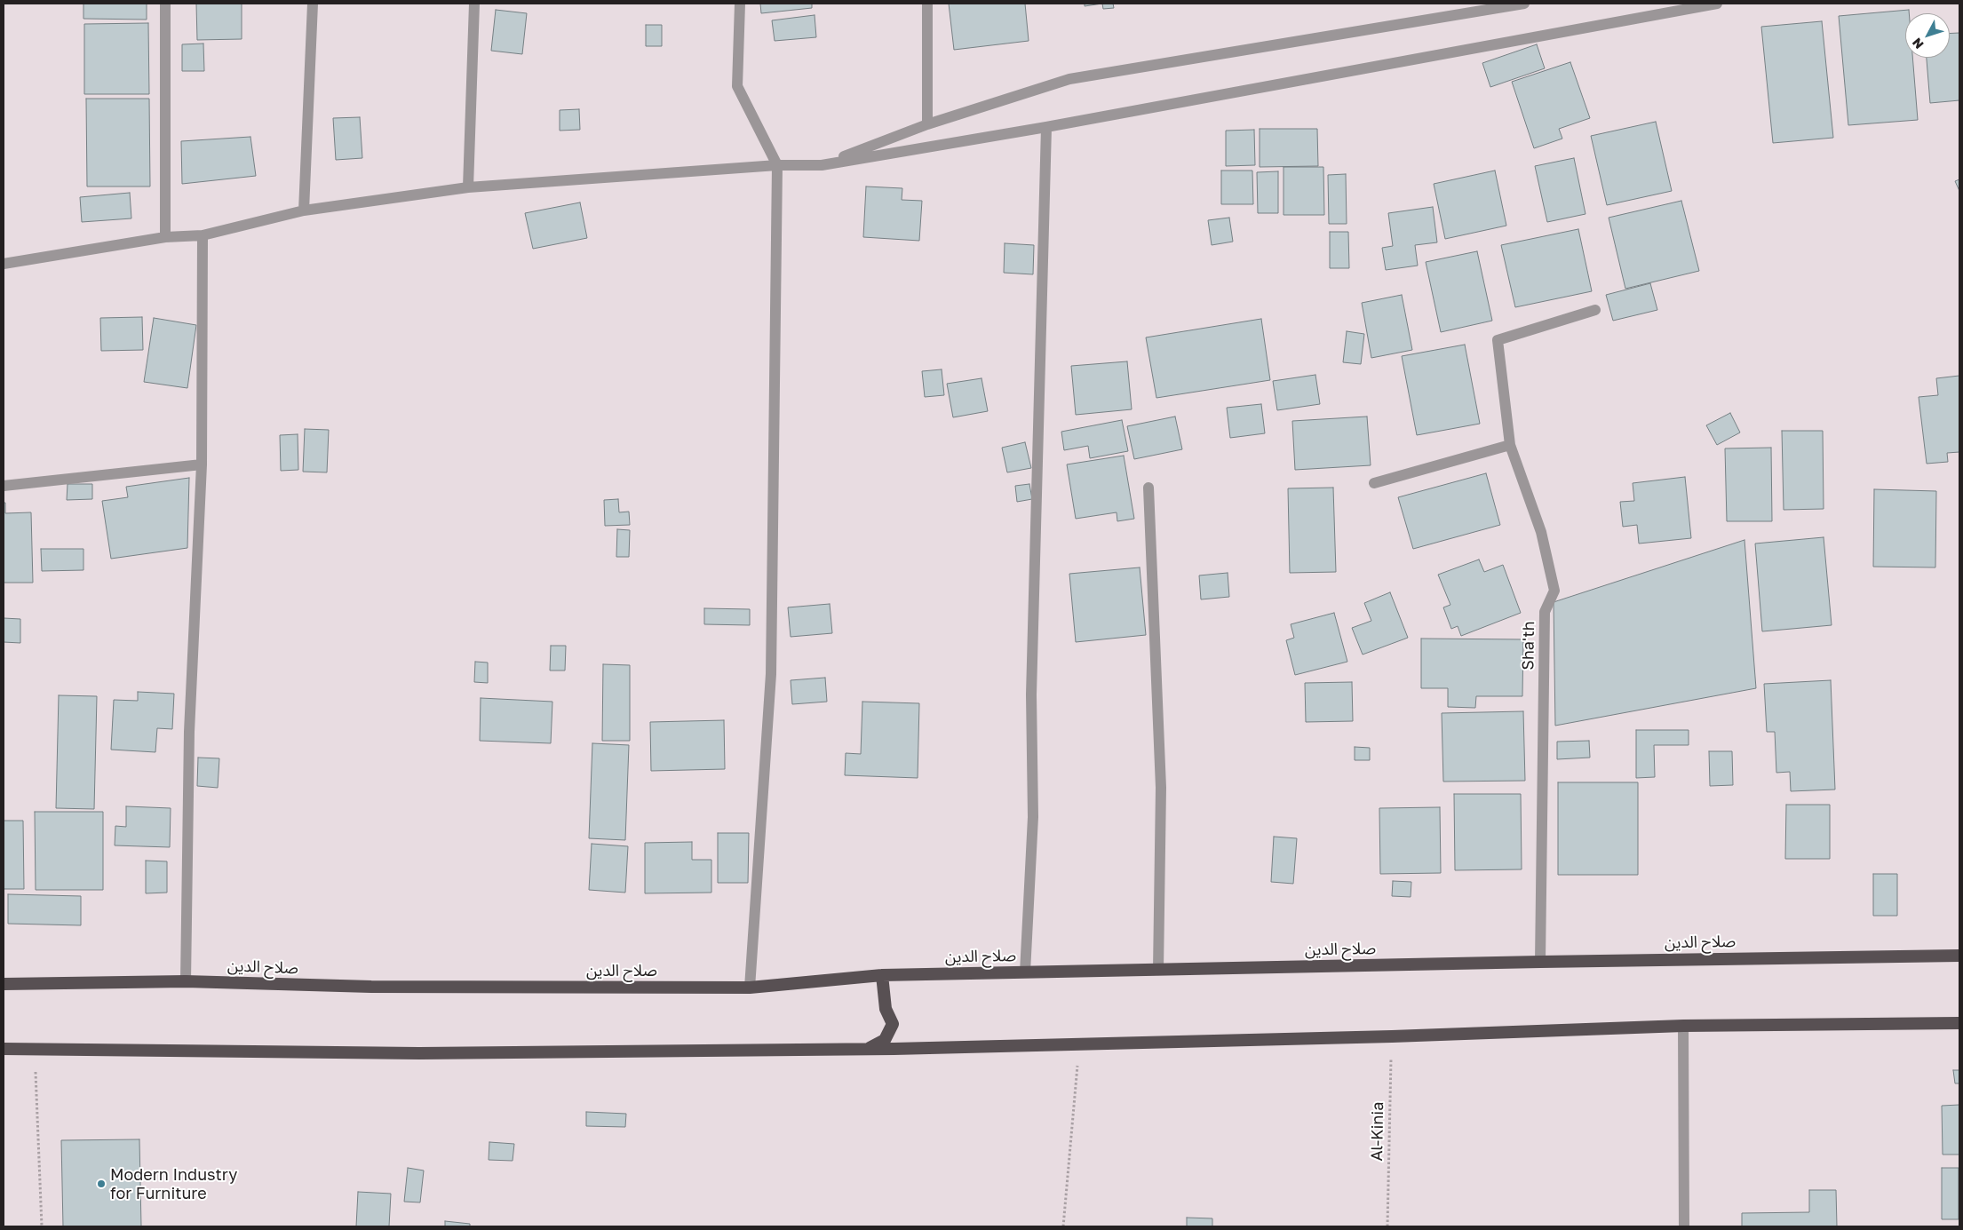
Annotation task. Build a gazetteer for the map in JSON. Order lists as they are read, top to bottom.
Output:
{
  "streets": {
    "highway": ["صلاح الدين"],
    "street": ["Sha'th"],
    "path": ["Al-Kinia"]
  },
  "crossings": [
    ["Sha'th", "صلاح الدين"]
  ],
  "places": ["Modern Industry for Furniture"],
  "north": "bottom left"
}
